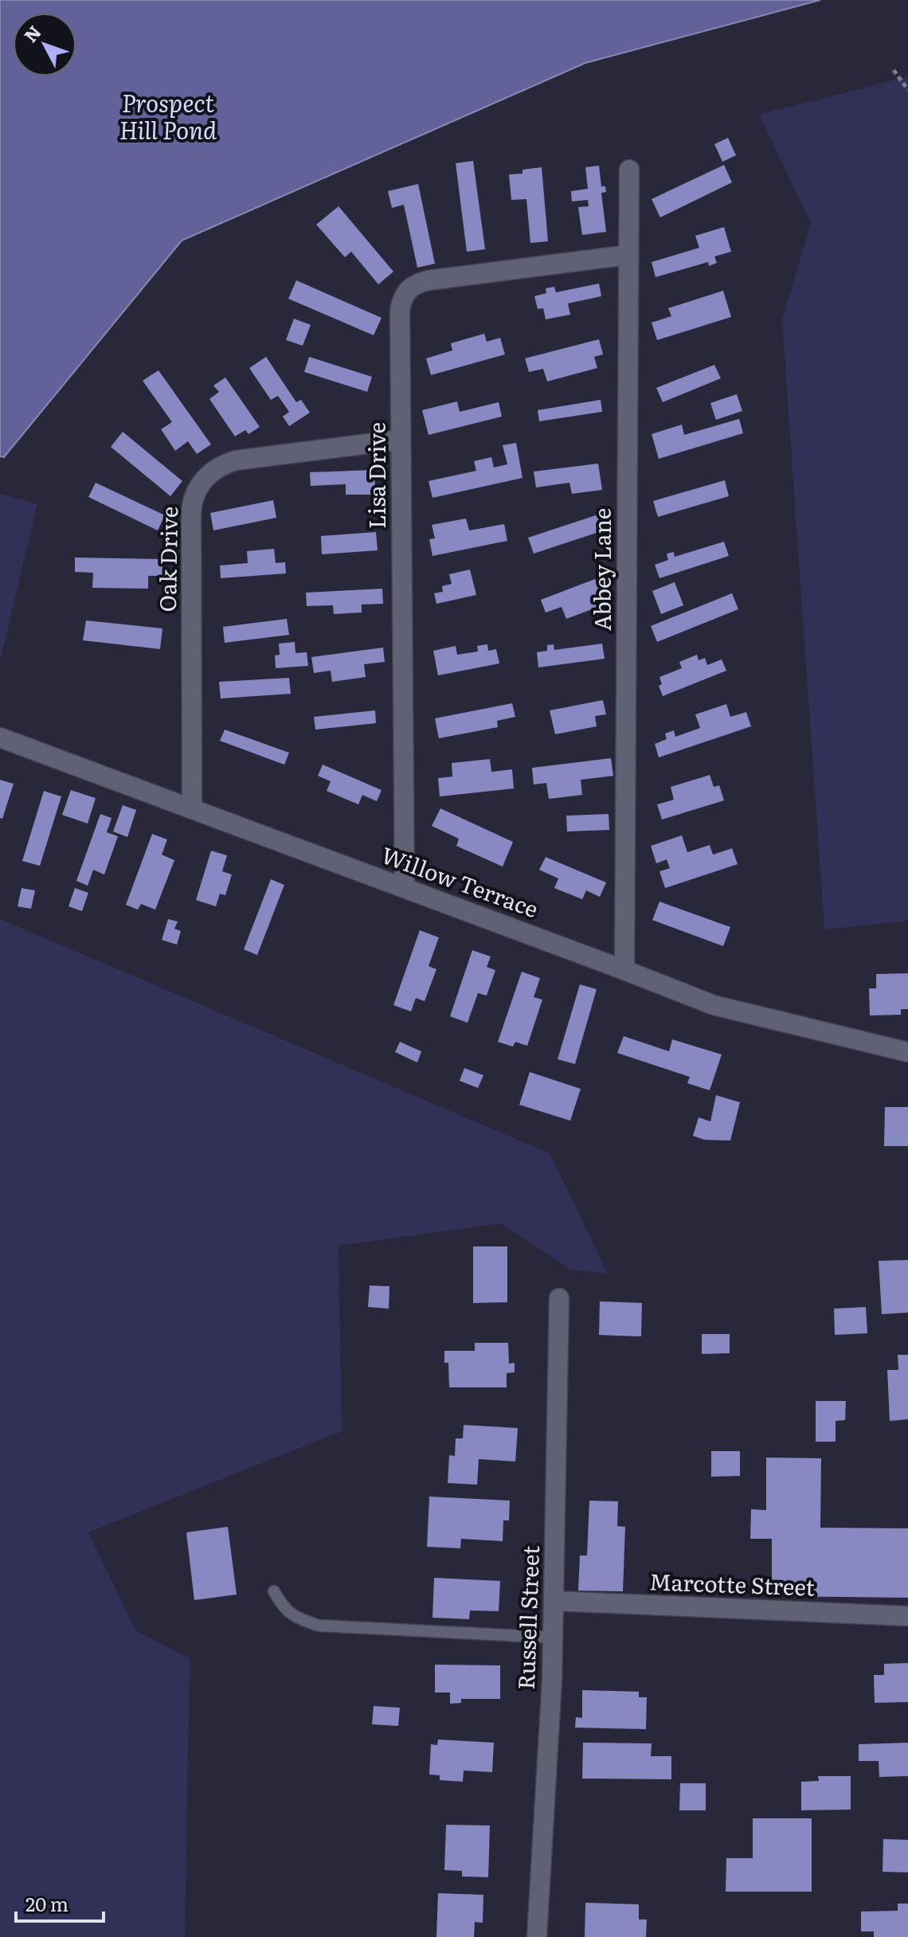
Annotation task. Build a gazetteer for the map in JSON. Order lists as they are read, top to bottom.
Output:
{
  "streets": {
    "street": [
      "Lisa Drive",
      "Oak Drive",
      "Abbey Lane",
      "Willow Terrace",
      "Marcotte Street",
      "Russell Street"
    ]
  },
  "crossings": [
    ["Lisa Drive", "Oak Drive"],
    ["Lisa Drive", "Abbey Lane"],
    ["Lisa Drive", "Willow Terrace"],
    ["Oak Drive", "Willow Terrace"],
    ["Abbey Lane", "Willow Terrace"],
    ["Marcotte Street", "Russell Street"]
  ],
  "water": ["Prospect Hill Pond"],
  "scale_bar": "20 m",
  "north": "top left"
}
